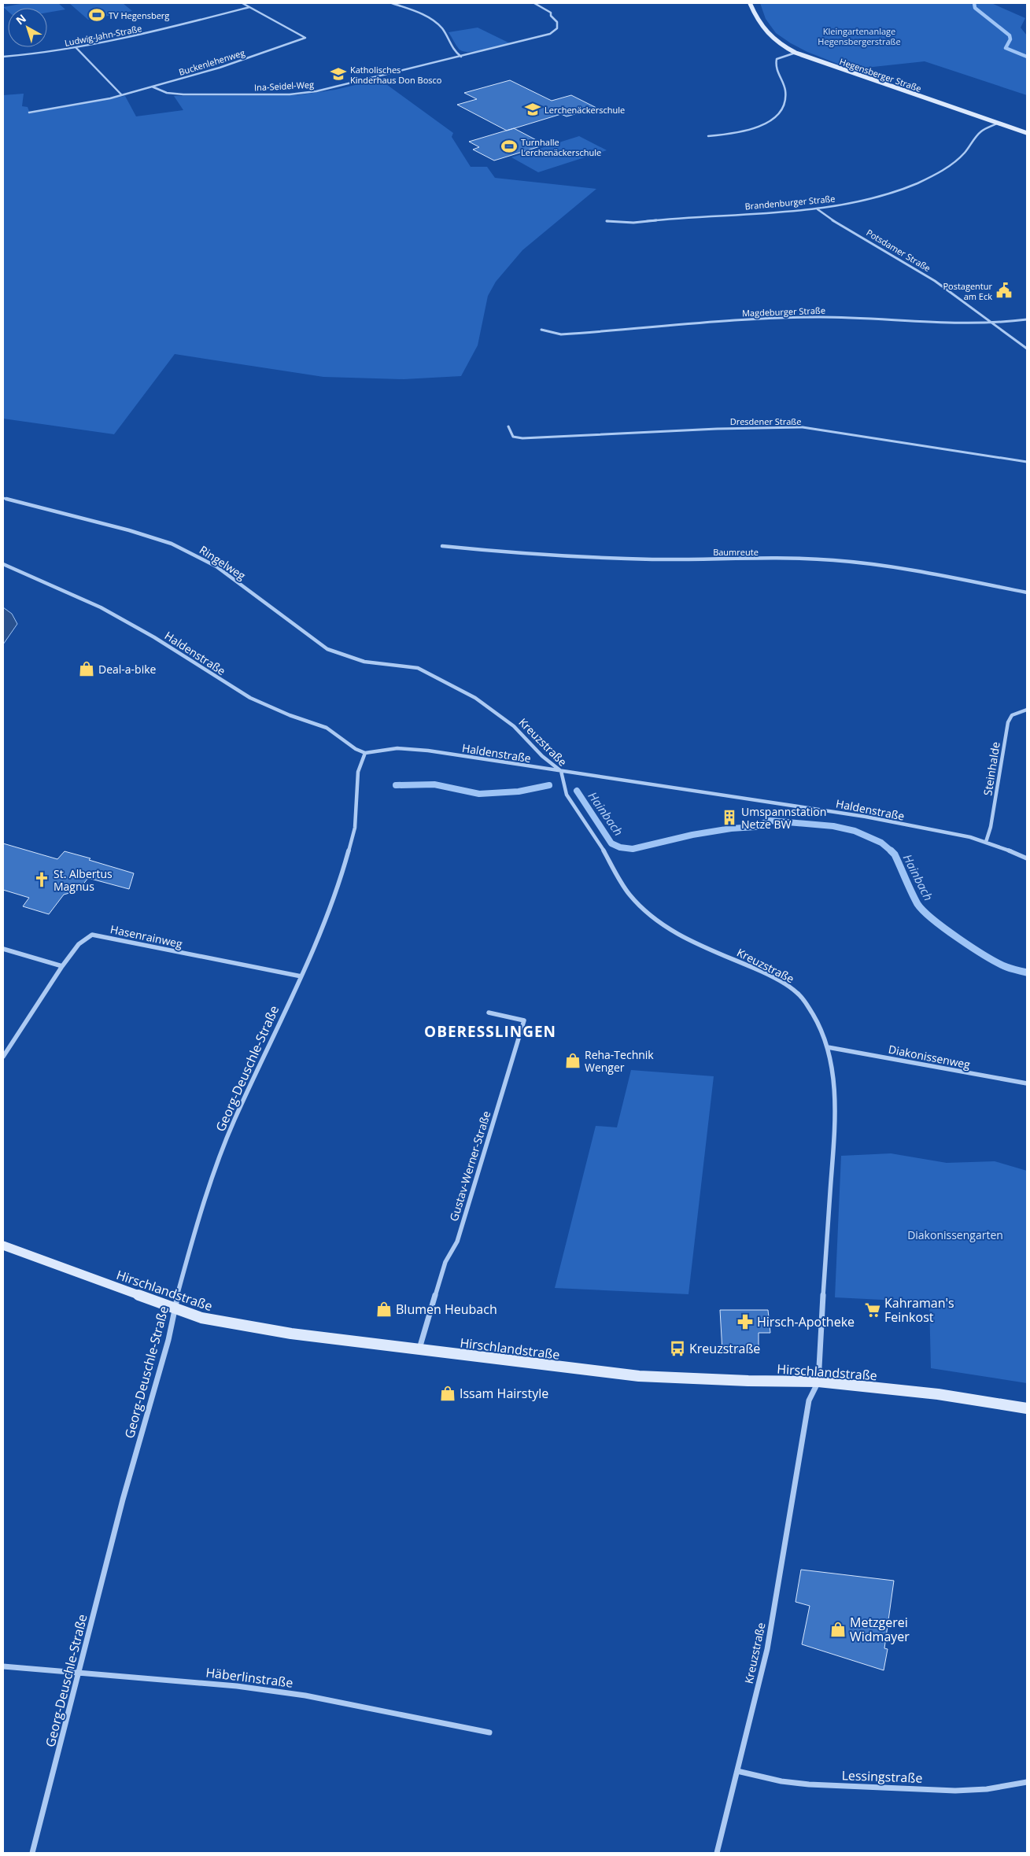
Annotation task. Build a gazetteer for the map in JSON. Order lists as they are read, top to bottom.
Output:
{
  "streets": {
    "street": [
      "Ludwig-Jahn-Straße",
      "Buckenlehenweg",
      "Hegensberger Straße",
      "Ina-Seidel-Weg",
      "Brandenburger Straße",
      "Potsdamer Straße",
      "Magdeburger Straße",
      "Dresdener Straße",
      "Baumreute",
      "Ringelweg",
      "Haldenstraße",
      "Kreuzstraße",
      "Steinhalde",
      "Hasenrainweg",
      "Diakonissenweg",
      "Georg-Deuschle-Straße",
      "Gustav-Werner-Straße",
      "Hirschlandstraße",
      "Häberlinstraße",
      "Lessingstraße"
    ]
  },
  "crossings": [
    ["Ludwig-Jahn-Straße", "Buckenlehenweg"],
    ["Buckenlehenweg", "Ina-Seidel-Weg"],
    ["Hegensberger Straße", "Brandenburger Straße"],
    ["Brandenburger Straße", "Potsdamer Straße"],
    ["Potsdamer Straße", "Magdeburger Straße"],
    ["Ringelweg", "Kreuzstraße"],
    ["Haldenstraße", "Kreuzstraße"],
    ["Haldenstraße", "Steinhalde"],
    ["Haldenstraße", "Georg-Deuschle-Straße"],
    ["Kreuzstraße", "Diakonissenweg"],
    ["Kreuzstraße", "Hirschlandstraße"],
    ["Kreuzstraße", "Lessingstraße"],
    ["Hasenrainweg", "Georg-Deuschle-Straße"],
    ["Georg-Deuschle-Straße", "Hirschlandstraße"],
    ["Georg-Deuschle-Straße", "Häberlinstraße"],
    ["Gustav-Werner-Straße", "Hirschlandstraße"]
  ],
  "districts": ["OBERESSLINGEN"],
  "water": ["Hainbach"],
  "parks": ["Kleingartenanlage Hegensbergerstraße", "Diakonissengarten"],
  "places": {
    "sports": ["TV Hegensberg", "Turnhalle Lerchenäckerschule"],
    "school or university": ["Katholisches Kinderhaus Don Bosco", "Lerchenäckerschule"],
    "public building": ["Postagentur am Eck"],
    "shop": [
      "Deal-a-bike",
      "Reha-Technik Wenger",
      "Blumen Heubach",
      "Issam Hairstyle",
      "Metzgerei Widmayer"
    ],
    "building": ["Umspannstation Netze BW"],
    "church": ["St. Albertus Magnus"],
    "supermarket": ["Kahraman's Feinkost"],
    "pharmacy": ["Hirsch-Apotheke"],
    "bus stop": ["Kreuzstraße"]
  },
  "north": "top left"
}
